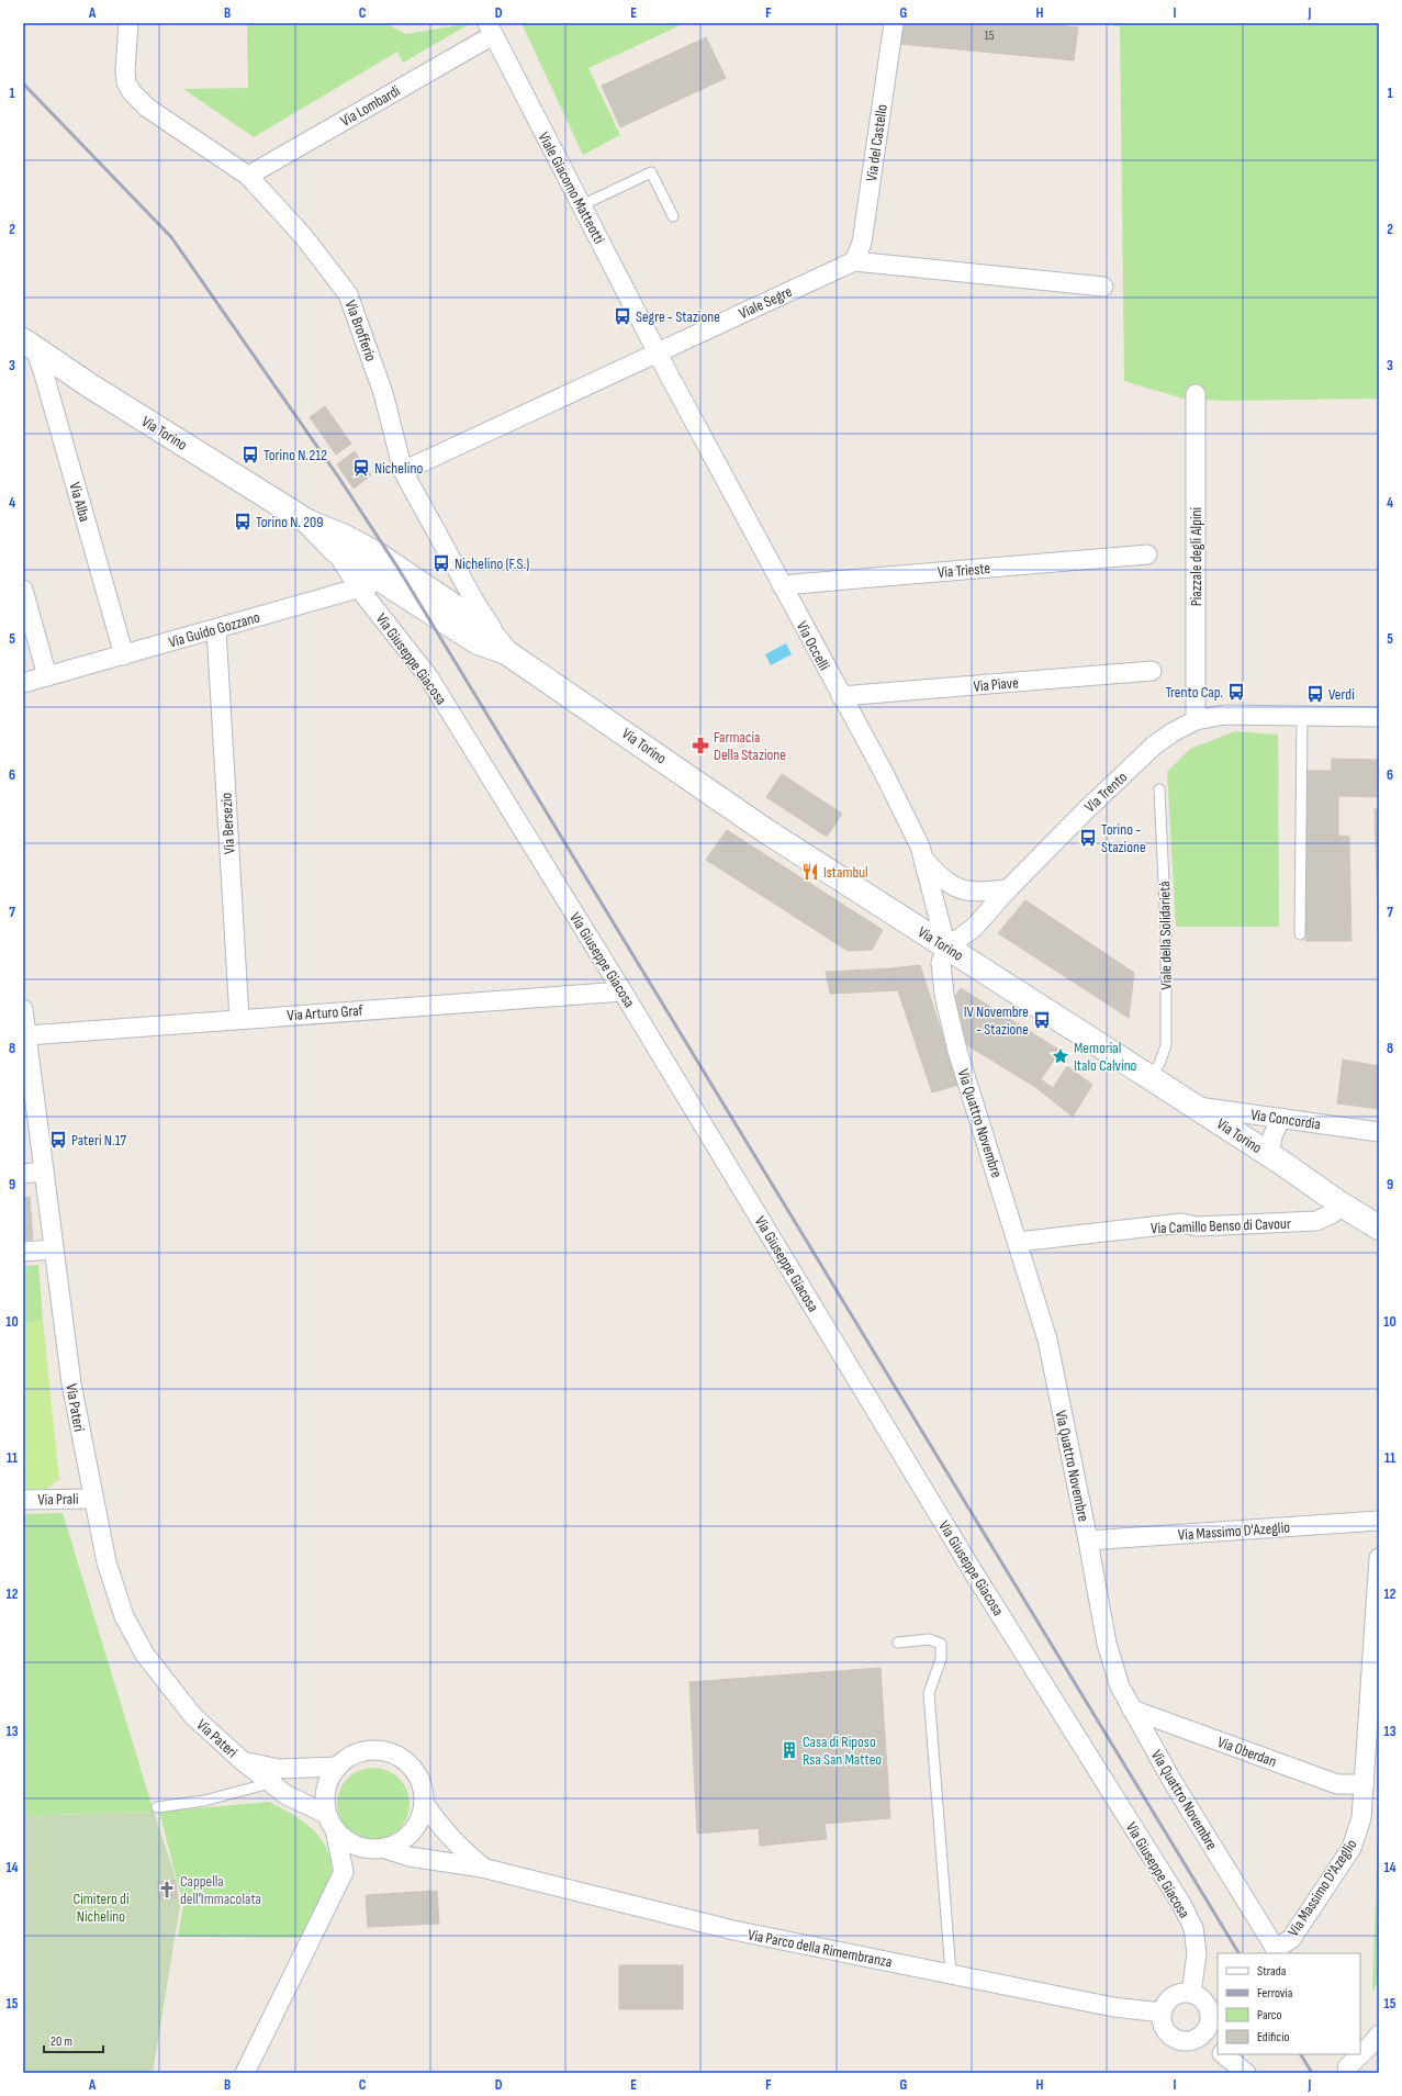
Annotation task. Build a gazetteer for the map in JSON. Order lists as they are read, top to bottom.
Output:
{
  "streets": {
    "main road": ["Via Torino"],
    "street": [
      "Via Lombardi",
      "Via del Castello",
      "Viale Giacomo Matteotti",
      "Viale Segre",
      "Via Brofferio",
      "Via Alba",
      "Piazzale degli Alpini",
      "Via Trieste",
      "Via Guido Gozzano",
      "Via Occelli",
      "Via Giuseppe Giacosa",
      "Via Piave",
      "Via Trento",
      "Via Bersezio",
      "Via Arturo Graf",
      "Via Concordia",
      "Via Quattro Novembre",
      "Via Camillo Benso di Cavour",
      "Via Pateri",
      "Via Prali",
      "Via Massimo D'Azeglio",
      "Via Oberdan",
      "Via Parco della Rimembranza"
    ],
    "lane": ["Viale della Solidarietà"]
  },
  "crossings": [
    ["Via Lombardi", "Viale Giacomo Matteotti"],
    ["Via Lombardi", "Via Brofferio"],
    ["Via del Castello", "Viale Segre"],
    ["Viale Giacomo Matteotti", "Viale Segre"],
    ["Viale Giacomo Matteotti", "Via Occelli"],
    ["Viale Segre", "Via Brofferio"],
    ["Viale Segre", "Via Occelli"],
    ["Via Brofferio", "Via Torino"],
    ["Via Torino", "Via Alba"],
    ["Via Torino", "Via Guido Gozzano"],
    ["Via Torino", "Via Occelli"],
    ["Via Torino", "Via Giuseppe Giacosa"],
    ["Via Torino", "Via Trento"],
    ["Via Torino", "Viale della Solidarietà"],
    ["Via Torino", "Via Concordia"],
    ["Via Torino", "Via Quattro Novembre"],
    ["Via Torino", "Via Camillo Benso di Cavour"],
    ["Via Alba", "Via Guido Gozzano"],
    ["Piazzale degli Alpini", "Via Trento"],
    ["Via Trieste", "Via Occelli"],
    ["Via Guido Gozzano", "Via Giuseppe Giacosa"],
    ["Via Guido Gozzano", "Via Bersezio"],
    ["Via Occelli", "Via Piave"],
    ["Via Occelli", "Via Trento"],
    ["Via Occelli", "Via Quattro Novembre"],
    ["Via Giuseppe Giacosa", "Via Arturo Graf"],
    ["Via Giuseppe Giacosa", "Via Parco della Rimembranza"],
    ["Via Trento", "Via Quattro Novembre"],
    ["Via Bersezio", "Via Arturo Graf"],
    ["Via Arturo Graf", "Via Pateri"],
    ["Via Quattro Novembre", "Via Camillo Benso di Cavour"],
    ["Via Quattro Novembre", "Via Massimo D'Azeglio"],
    ["Via Quattro Novembre", "Via Oberdan"],
    ["Via Pateri", "Via Prali"],
    ["Via Pateri", "Via Parco della Rimembranza"],
    ["Via Massimo D'Azeglio", "Via Oberdan"]
  ],
  "parks": ["Cimitero di Nichelino"],
  "places": {
    "bus stop": [
      "Segre - Stazione",
      "Torino N.212",
      "Torino N. 209",
      "Nichelino (F.S.)",
      "Trento Cap.",
      "Verdi",
      "Torino - Stazione",
      "IV Novembre - Stazione",
      "Pateri N.17"
    ],
    "station": ["Nichelino"],
    "pharmacy": ["Farmacia Della Stazione"],
    "restaurant": ["Istambul"],
    "place": ["Memorial Italo Calvino"],
    "building": ["Casa di Riposo Rsa San Matteo"],
    "church": ["Cappella dell'Immacolata"]
  },
  "house_numbers": ["15"],
  "legend": [
    "Strada",
    "Ferrovia",
    "Parco",
    "Edificio"
  ],
  "scale_bar": "20 m",
  "grid": {
    "columns": [
      "A",
      "B",
      "C",
      "D",
      "E",
      "F",
      "G",
      "H",
      "I",
      "J"
    ],
    "rows": [
      "1",
      "2",
      "3",
      "4",
      "5",
      "6",
      "7",
      "8",
      "9",
      "10",
      "11",
      "12",
      "13",
      "14",
      "15"
    ]
  }
}
